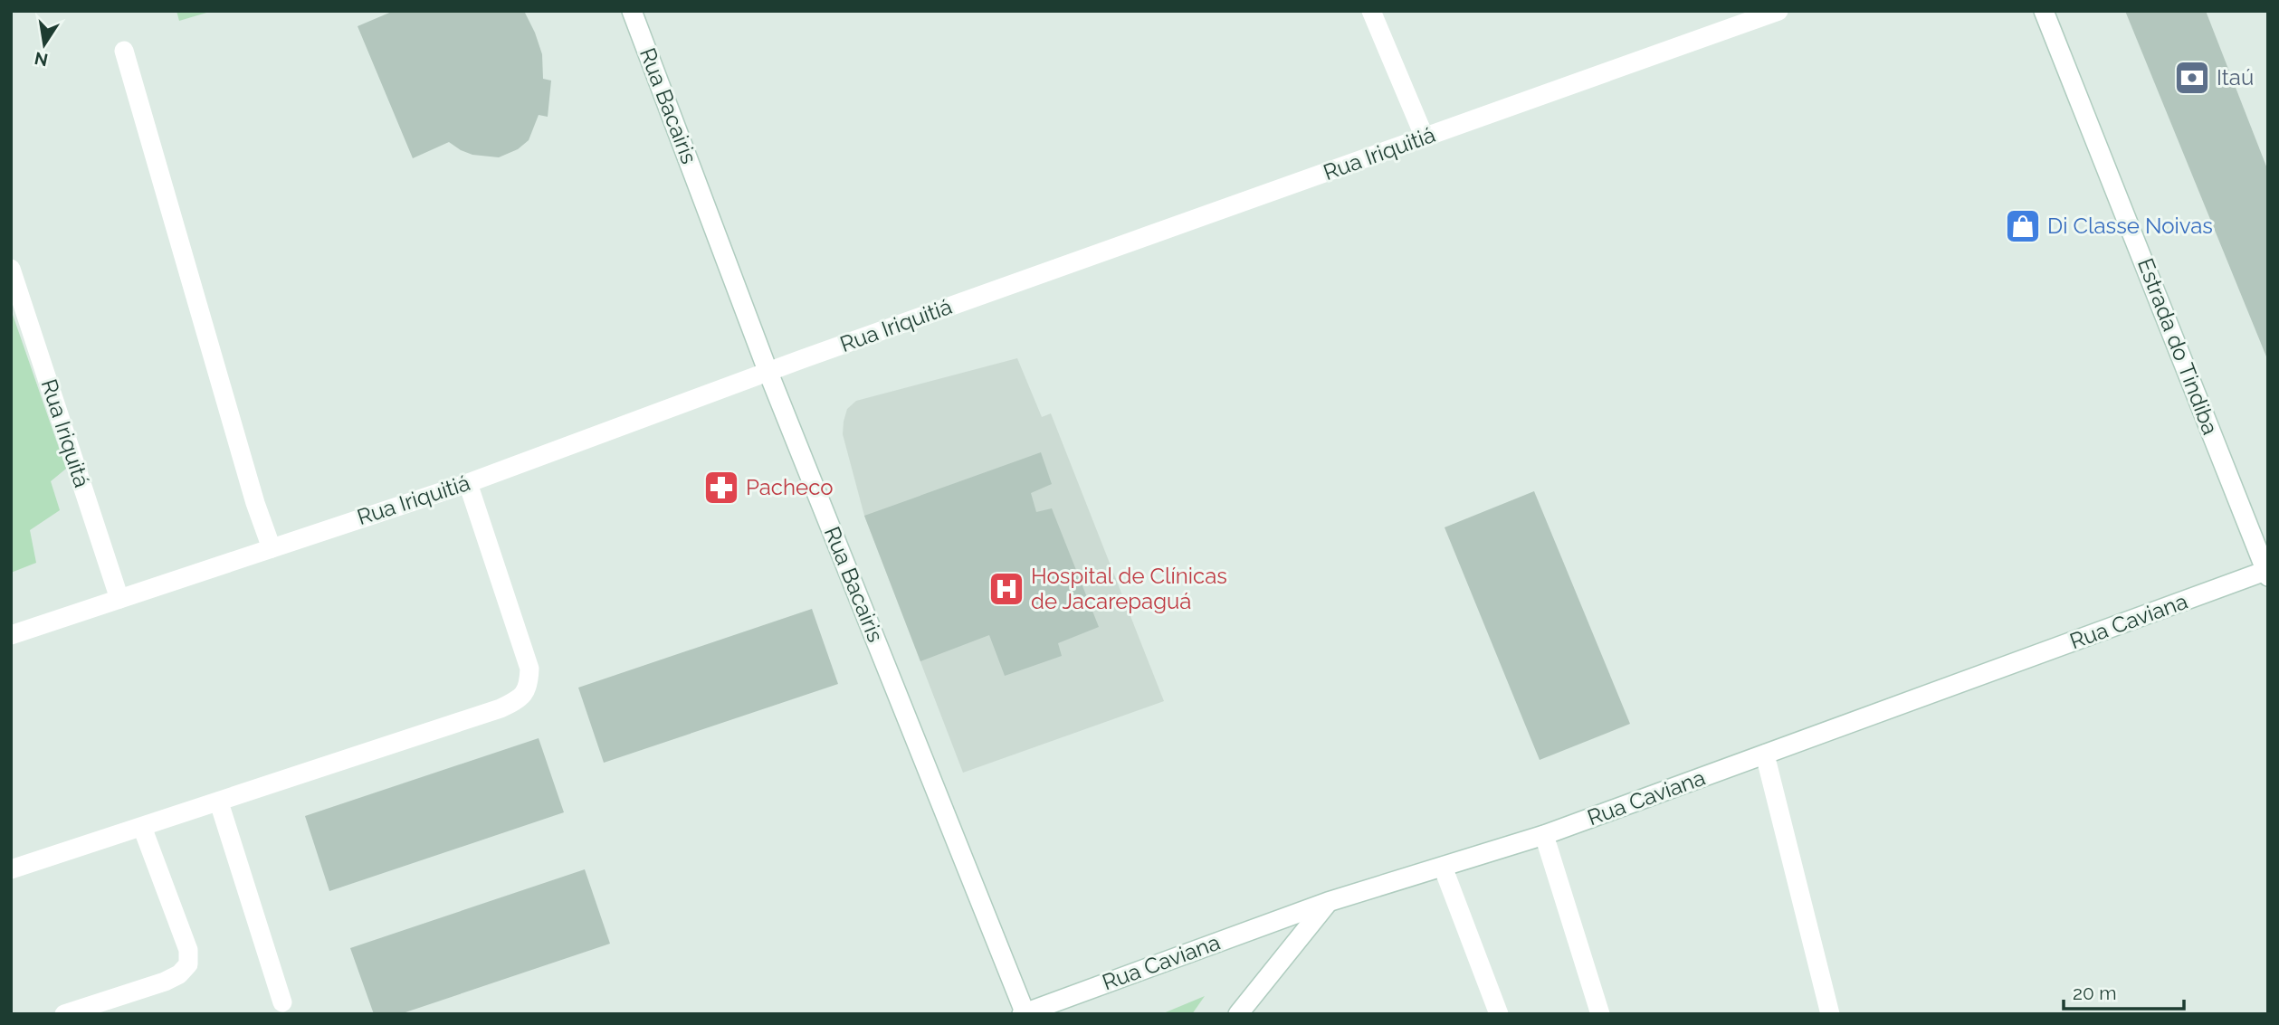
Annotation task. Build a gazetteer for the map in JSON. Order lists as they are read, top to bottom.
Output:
{
  "streets": {
    "street": [
      "Rua Bacairis",
      "Rua Iriquitiá",
      "Estrada do Tindiba",
      "Rua Iriquitá",
      "Rua Caviana"
    ]
  },
  "crossings": [
    ["Rua Bacairis", "Rua Iriquitiá"],
    ["Rua Bacairis", "Rua Caviana"],
    ["Rua Iriquitiá", "Rua Iriquitá"],
    ["Estrada do Tindiba", "Rua Caviana"]
  ],
  "places": {
    "bank": ["Itaú"],
    "shop": ["Di Classe Noivas"],
    "pharmacy": ["Pacheco"],
    "hospital": ["Hospital de Clínicas de Jacarepaguá"]
  },
  "scale_bar": "20 m",
  "north": "bottom"
}
